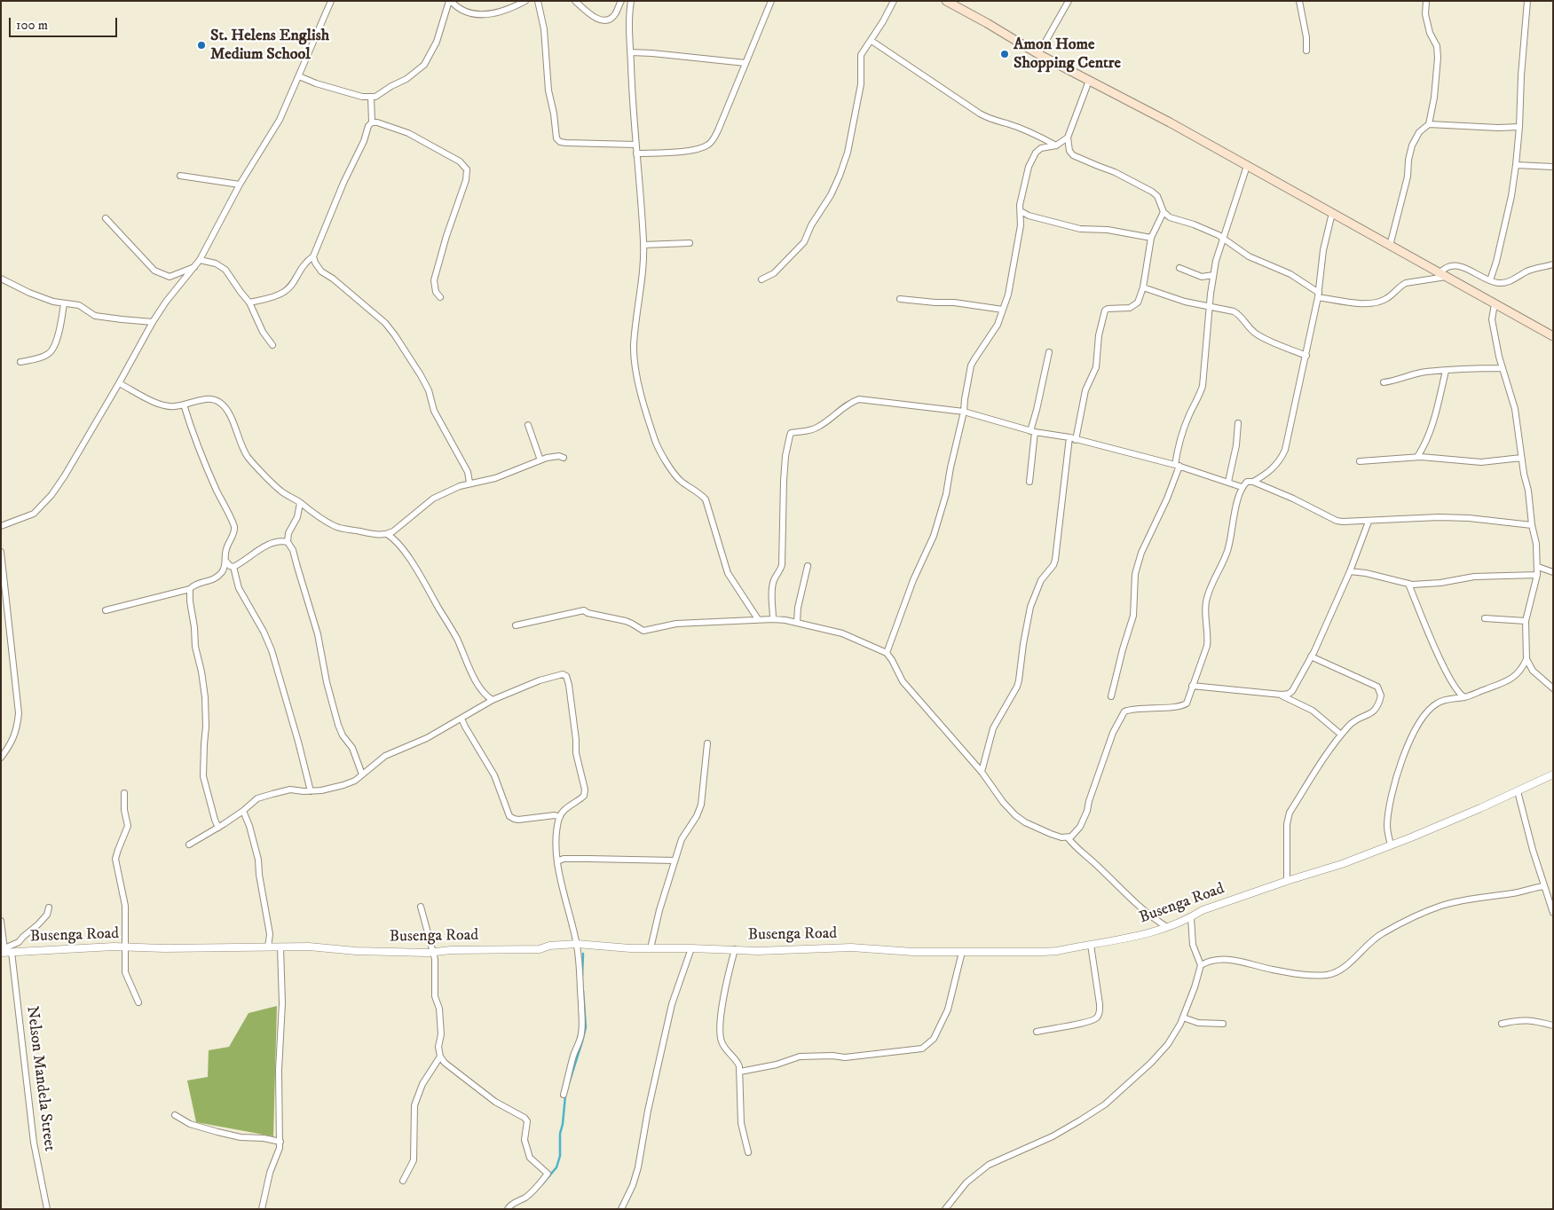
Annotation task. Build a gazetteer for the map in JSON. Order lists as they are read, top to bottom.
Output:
{
  "streets": {
    "street": ["Busenga Road", "Nelson Mandela Street"]
  },
  "crossings": [
    ["Busenga Road", "Nelson Mandela Street"]
  ],
  "places": ["St. Helens English Medium School", "Amon Home Shopping Centre"],
  "scale_bar": "100 m"
}
